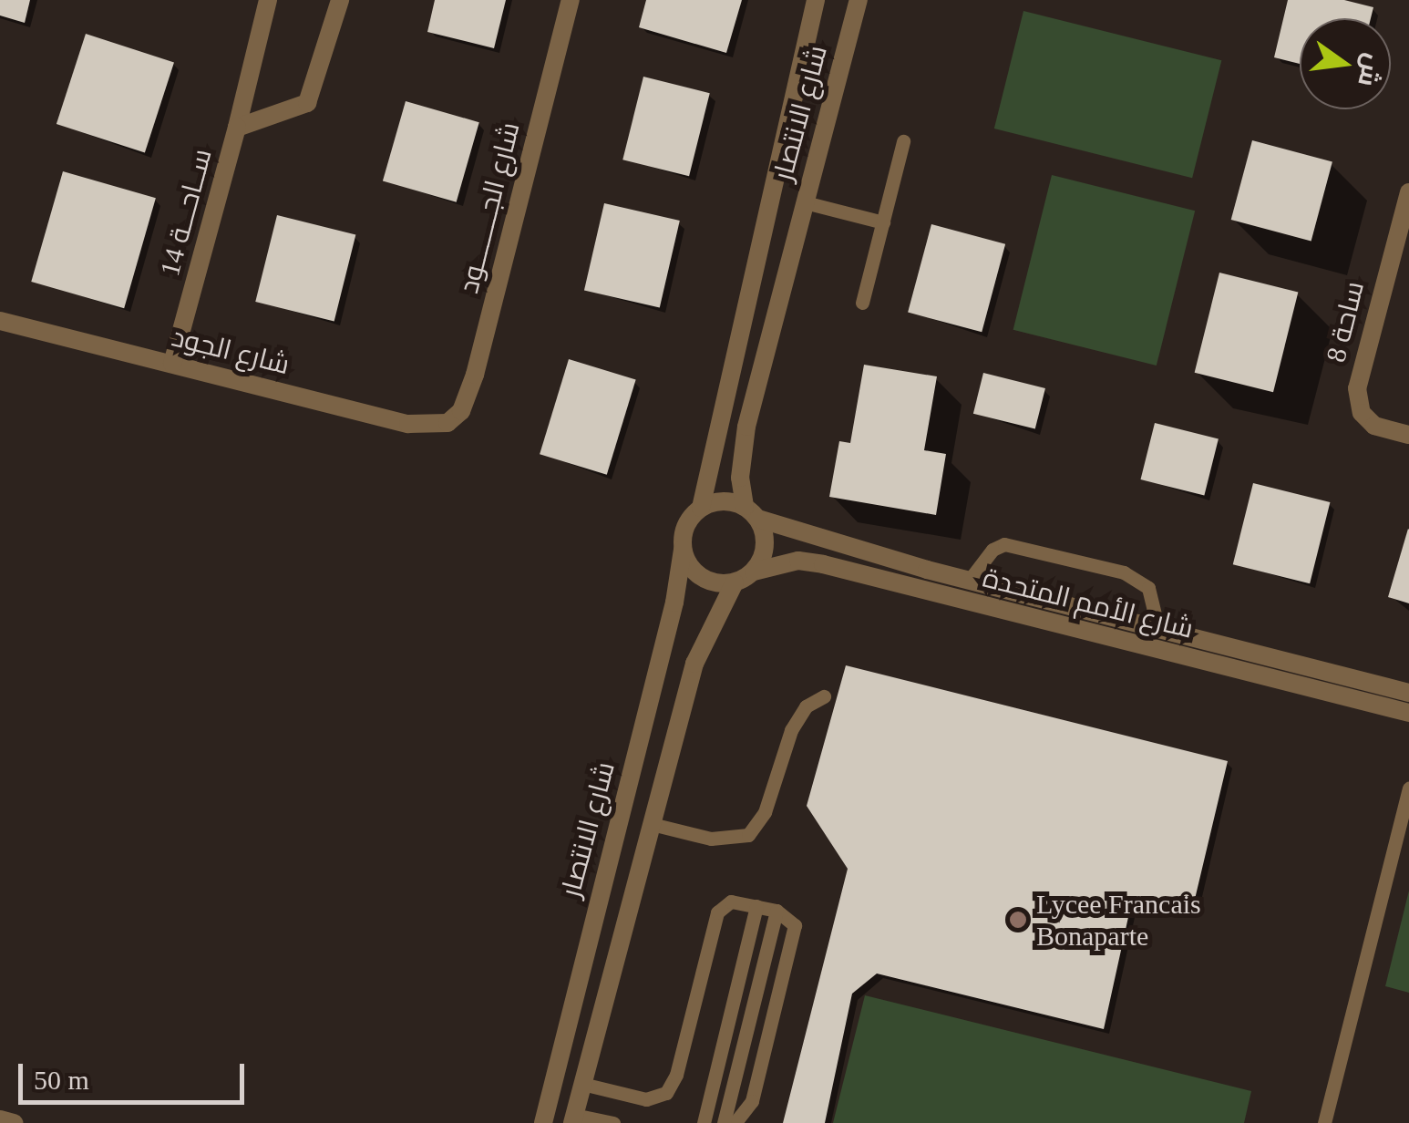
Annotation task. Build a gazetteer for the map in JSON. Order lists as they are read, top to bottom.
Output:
{
  "streets": {
    "street": [
      "شارع الانتصار",
      "شارع الجــــــــود",
      "ســاحـــة 14",
      "ساحة 8",
      "شارع الجود",
      "شارع الأمم المتحدة"
    ]
  },
  "crossings": [
    ["شارع الانتصار", "شارع الأمم المتحدة"],
    ["شارع الجــــــــود", "شارع الجود"],
    ["ســاحـــة 14", "شارع الجود"]
  ],
  "places": ["Lycee Francais Bonaparte"],
  "scale_bar": "50 m",
  "north": "right"
}
